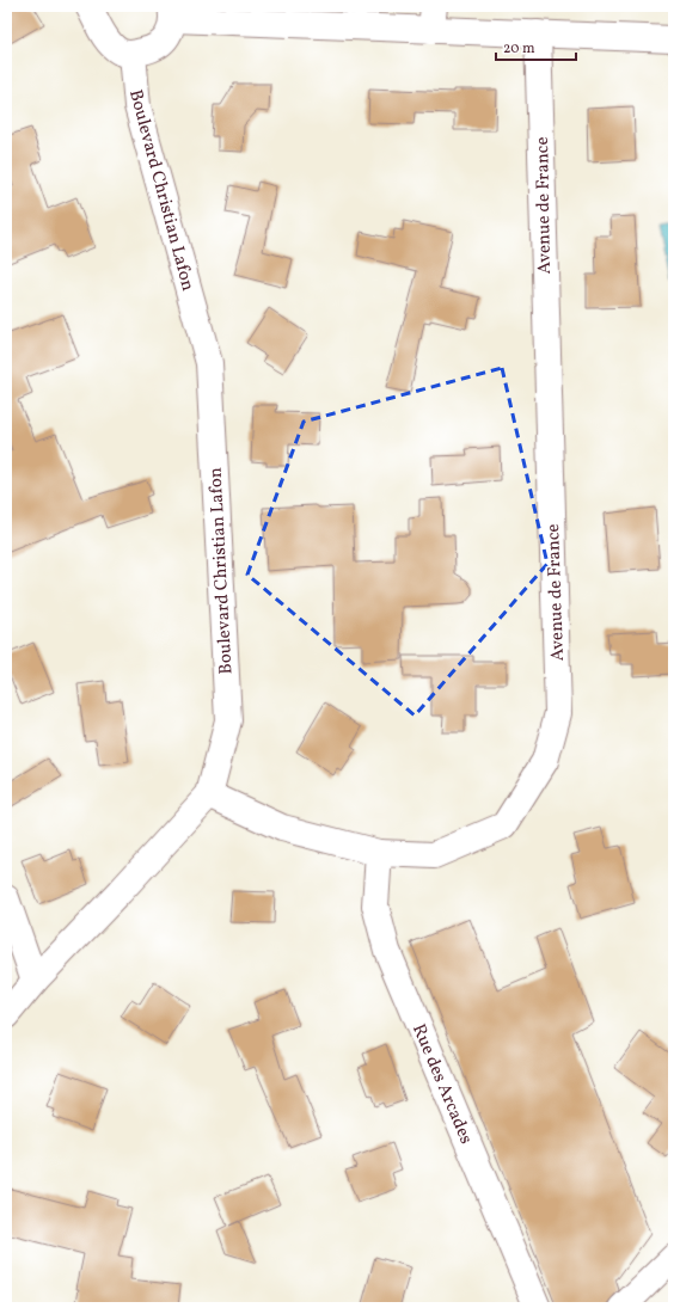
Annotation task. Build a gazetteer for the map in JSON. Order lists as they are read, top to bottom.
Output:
{
  "streets": {
    "street": ["Boulevard Christian Lafon", "Avenue de France", "Rue des Arcades"]
  },
  "crossings": [
    ["Boulevard Christian Lafon", "Avenue de France"],
    ["Avenue de France", "Rue des Arcades"]
  ],
  "scale_bar": "20 m"
}
